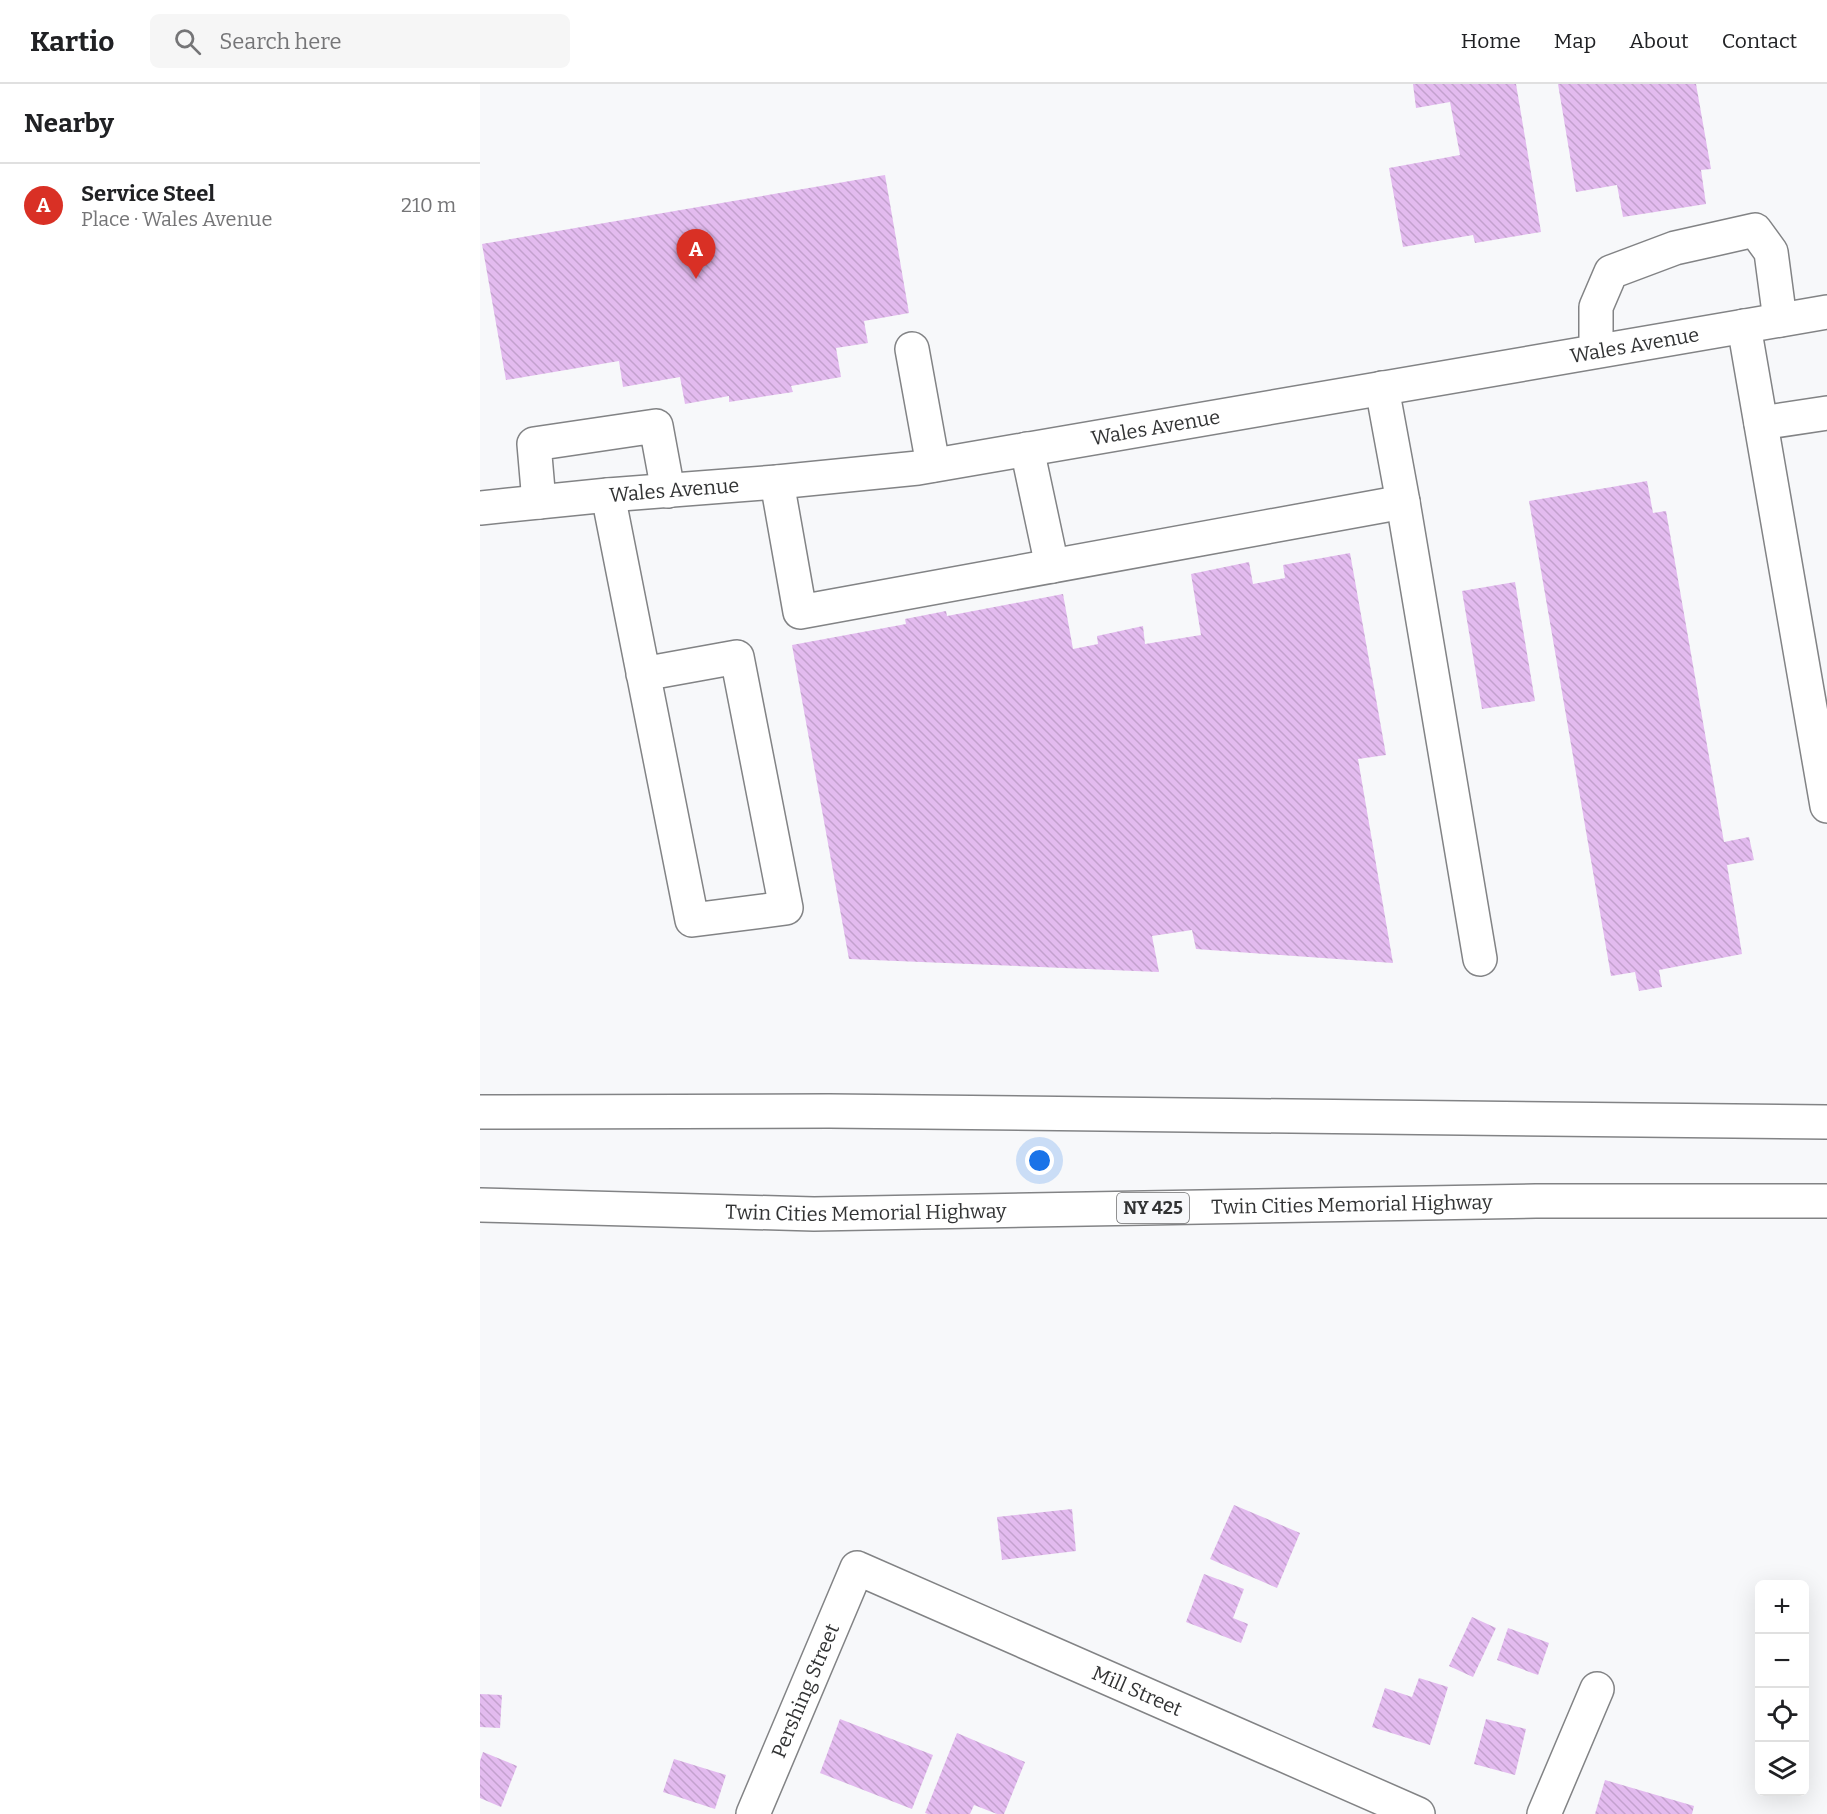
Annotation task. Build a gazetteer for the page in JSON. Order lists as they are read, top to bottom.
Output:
{
  "streets": {
    "main road": [
      "Wales Avenue",
      "Twin Cities Memorial Highway",
      "NY 425",
      "Pershing Street",
      "Mill Street"
    ]
  },
  "crossings": [
    ["Pershing Street", "Mill Street"]
  ],
  "page": {
    "header": "Kartio",
    "search": "Search here",
    "nav": [
      "Home",
      "Map",
      "About",
      "Contact"
    ],
    "heading": "Nearby",
    "list": [
      {
        "mark": "A",
        "name": "Service Steel",
        "note": "Place · Wales Avenue",
        "value": "210 m"
      }
    ],
    "pins": "A",
    "map_buttons": ["+", "−"]
  }
}
